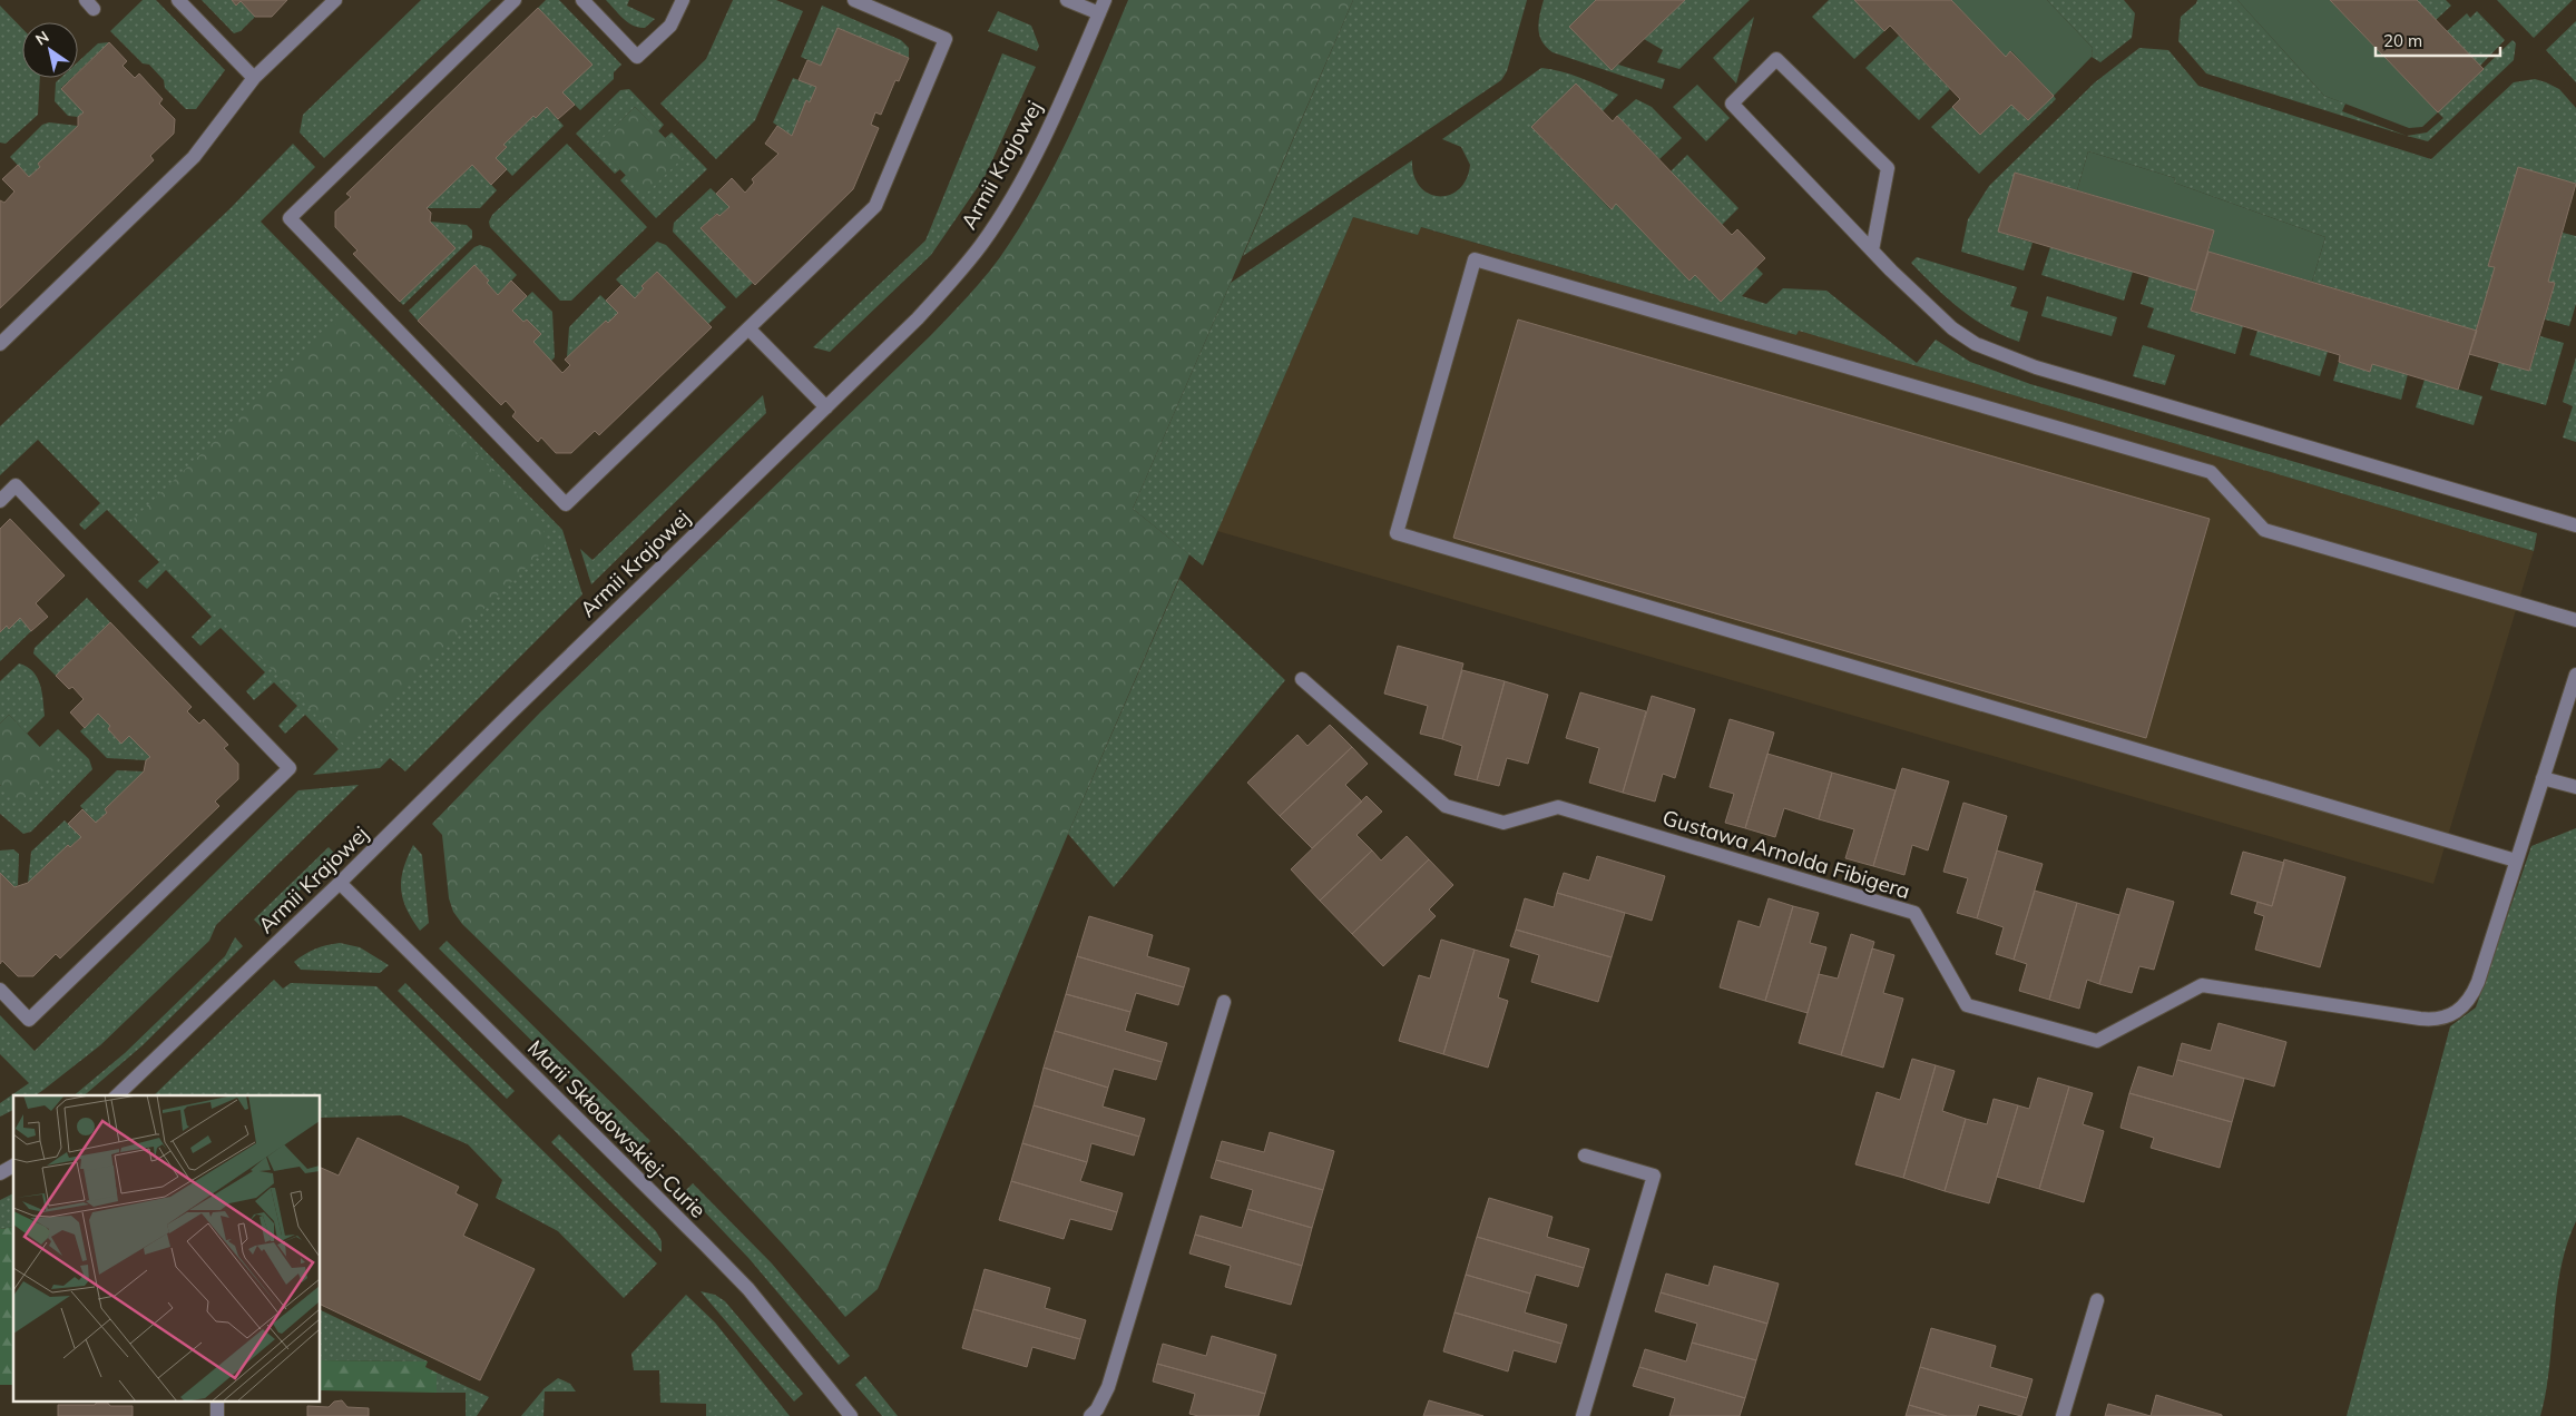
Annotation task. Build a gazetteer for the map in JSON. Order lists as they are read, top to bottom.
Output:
{
  "streets": {
    "street": ["Armii Krajowej", "Gustawa Arnolda Fibigera", "Marii Skłodowskiej-Curie"]
  },
  "crossings": [
    ["Armii Krajowej", "Marii Skłodowskiej-Curie"]
  ],
  "scale_bar": "20 m",
  "north": "top left"
}
